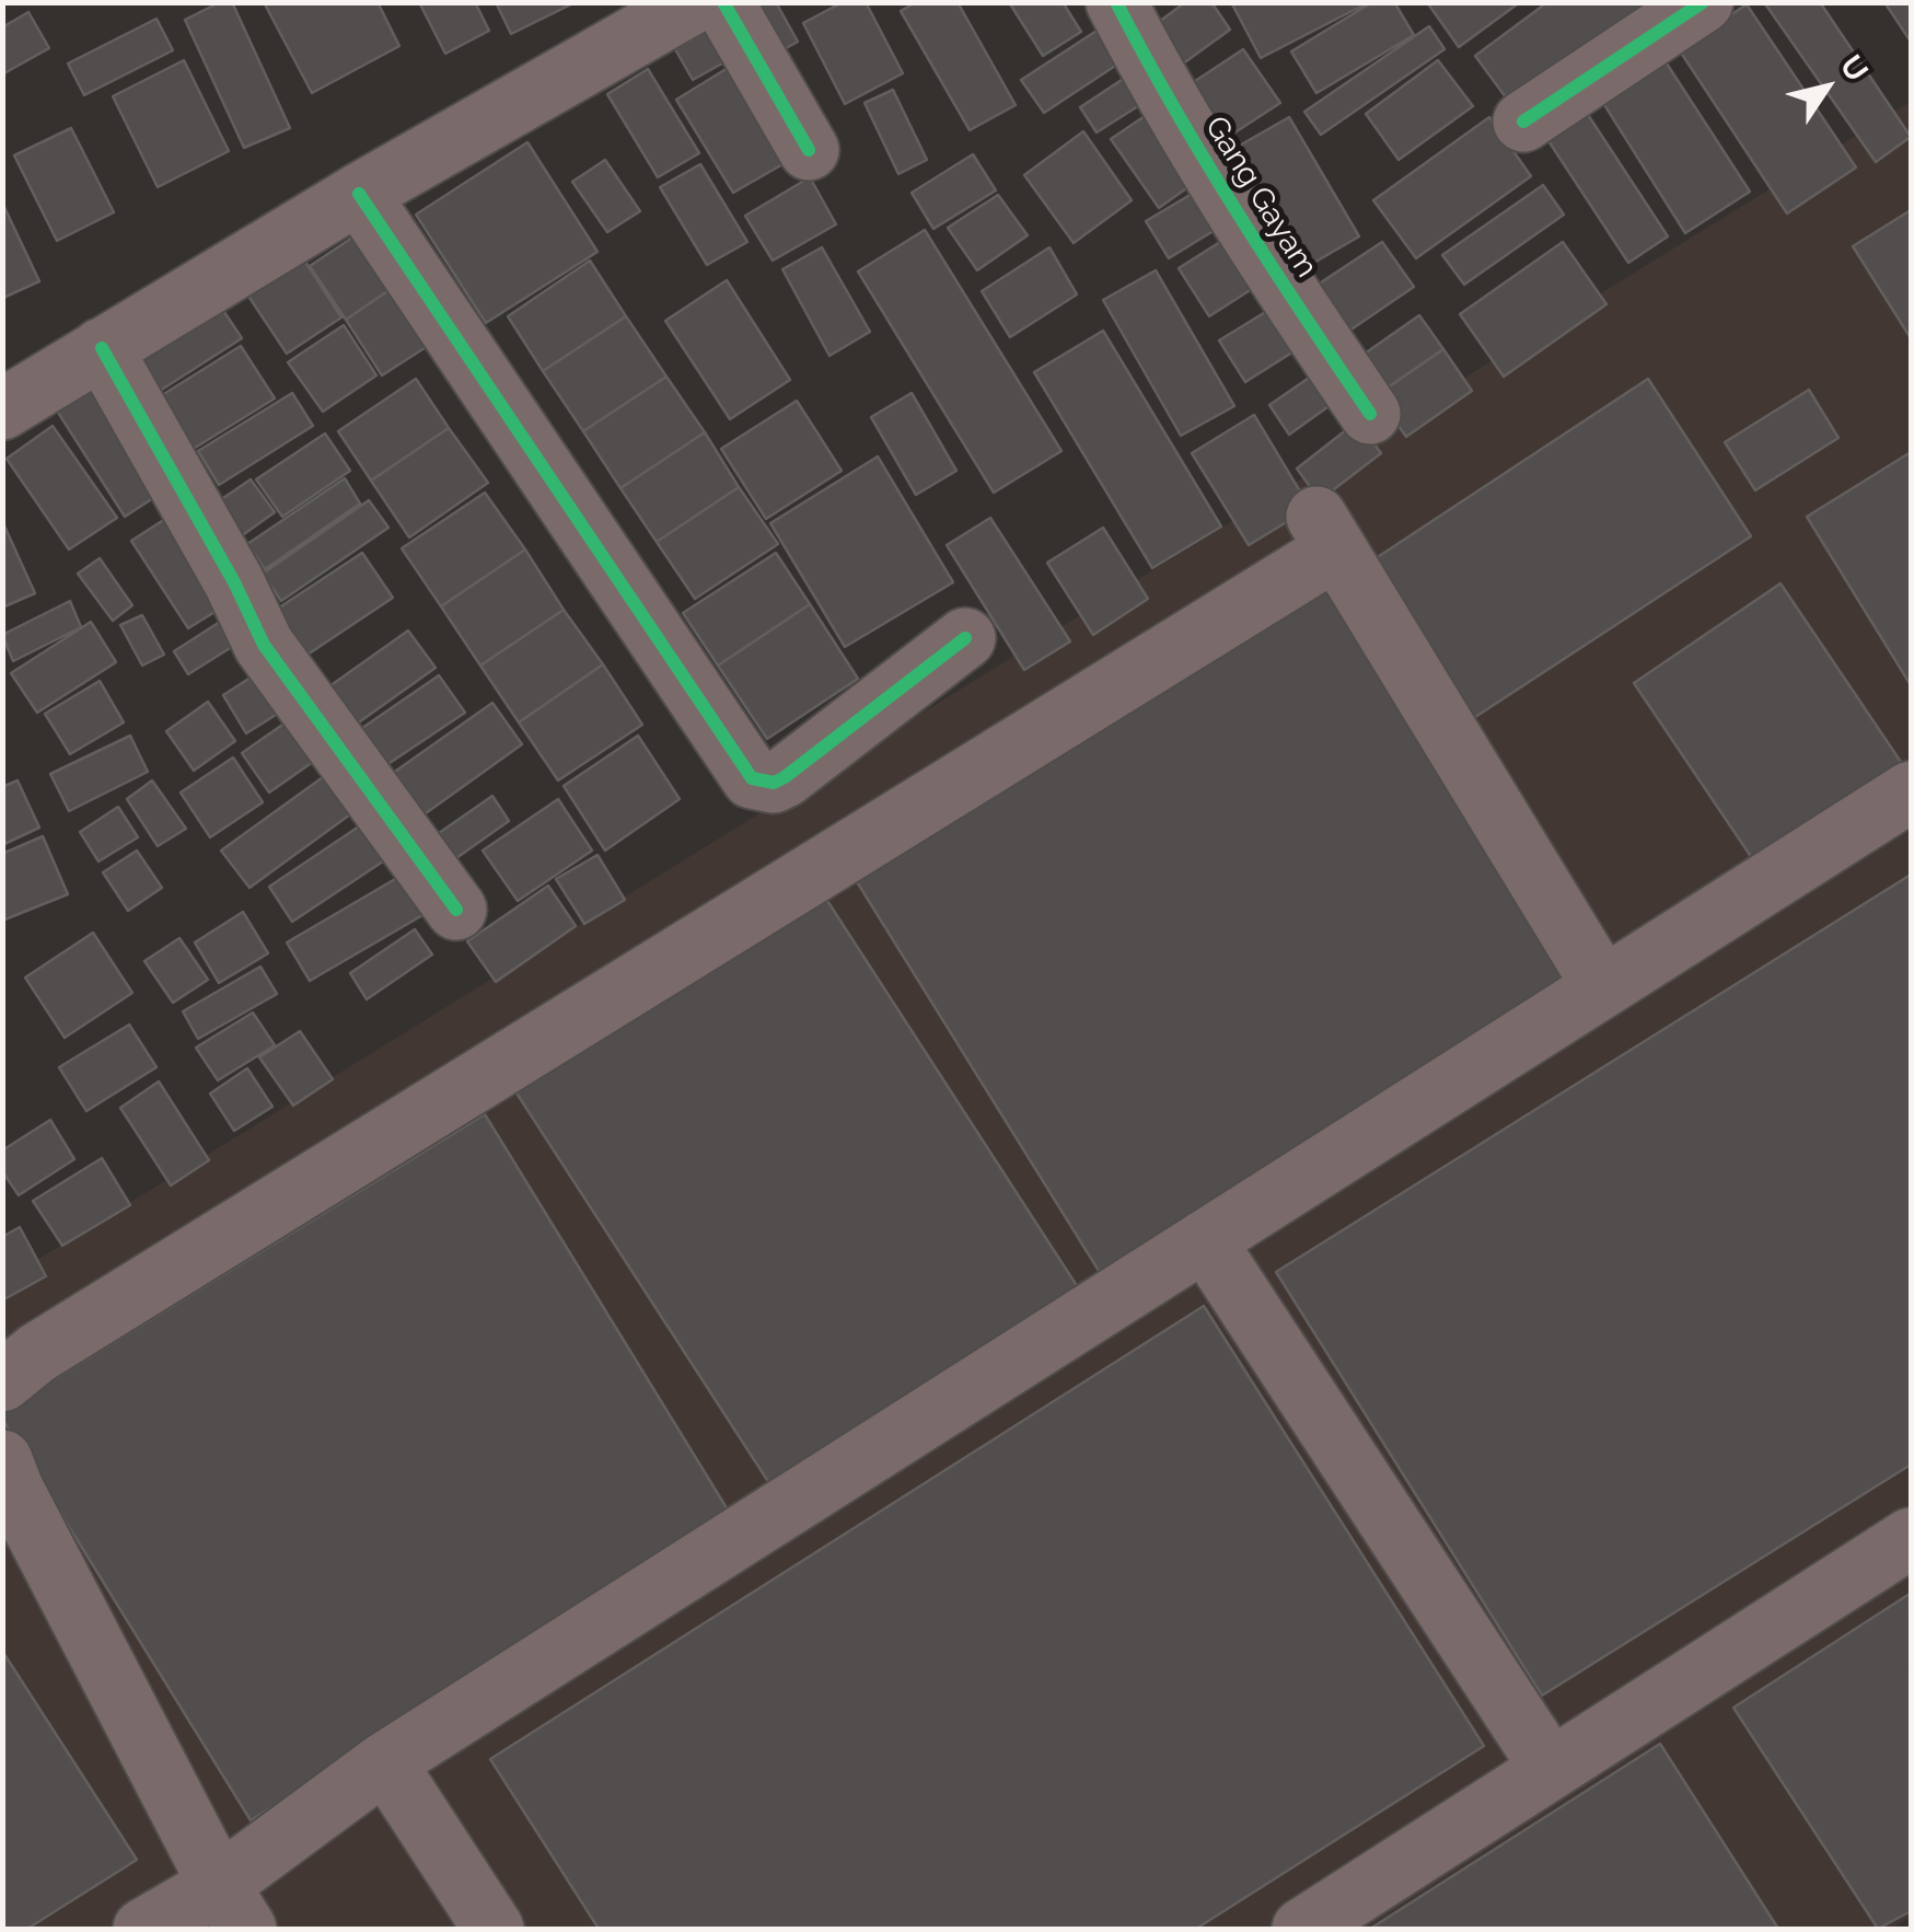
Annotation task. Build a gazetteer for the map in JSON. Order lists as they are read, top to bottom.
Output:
{
  "streets": {
    "street": ["Gang Gayam"]
  },
  "north": "top right"
}
